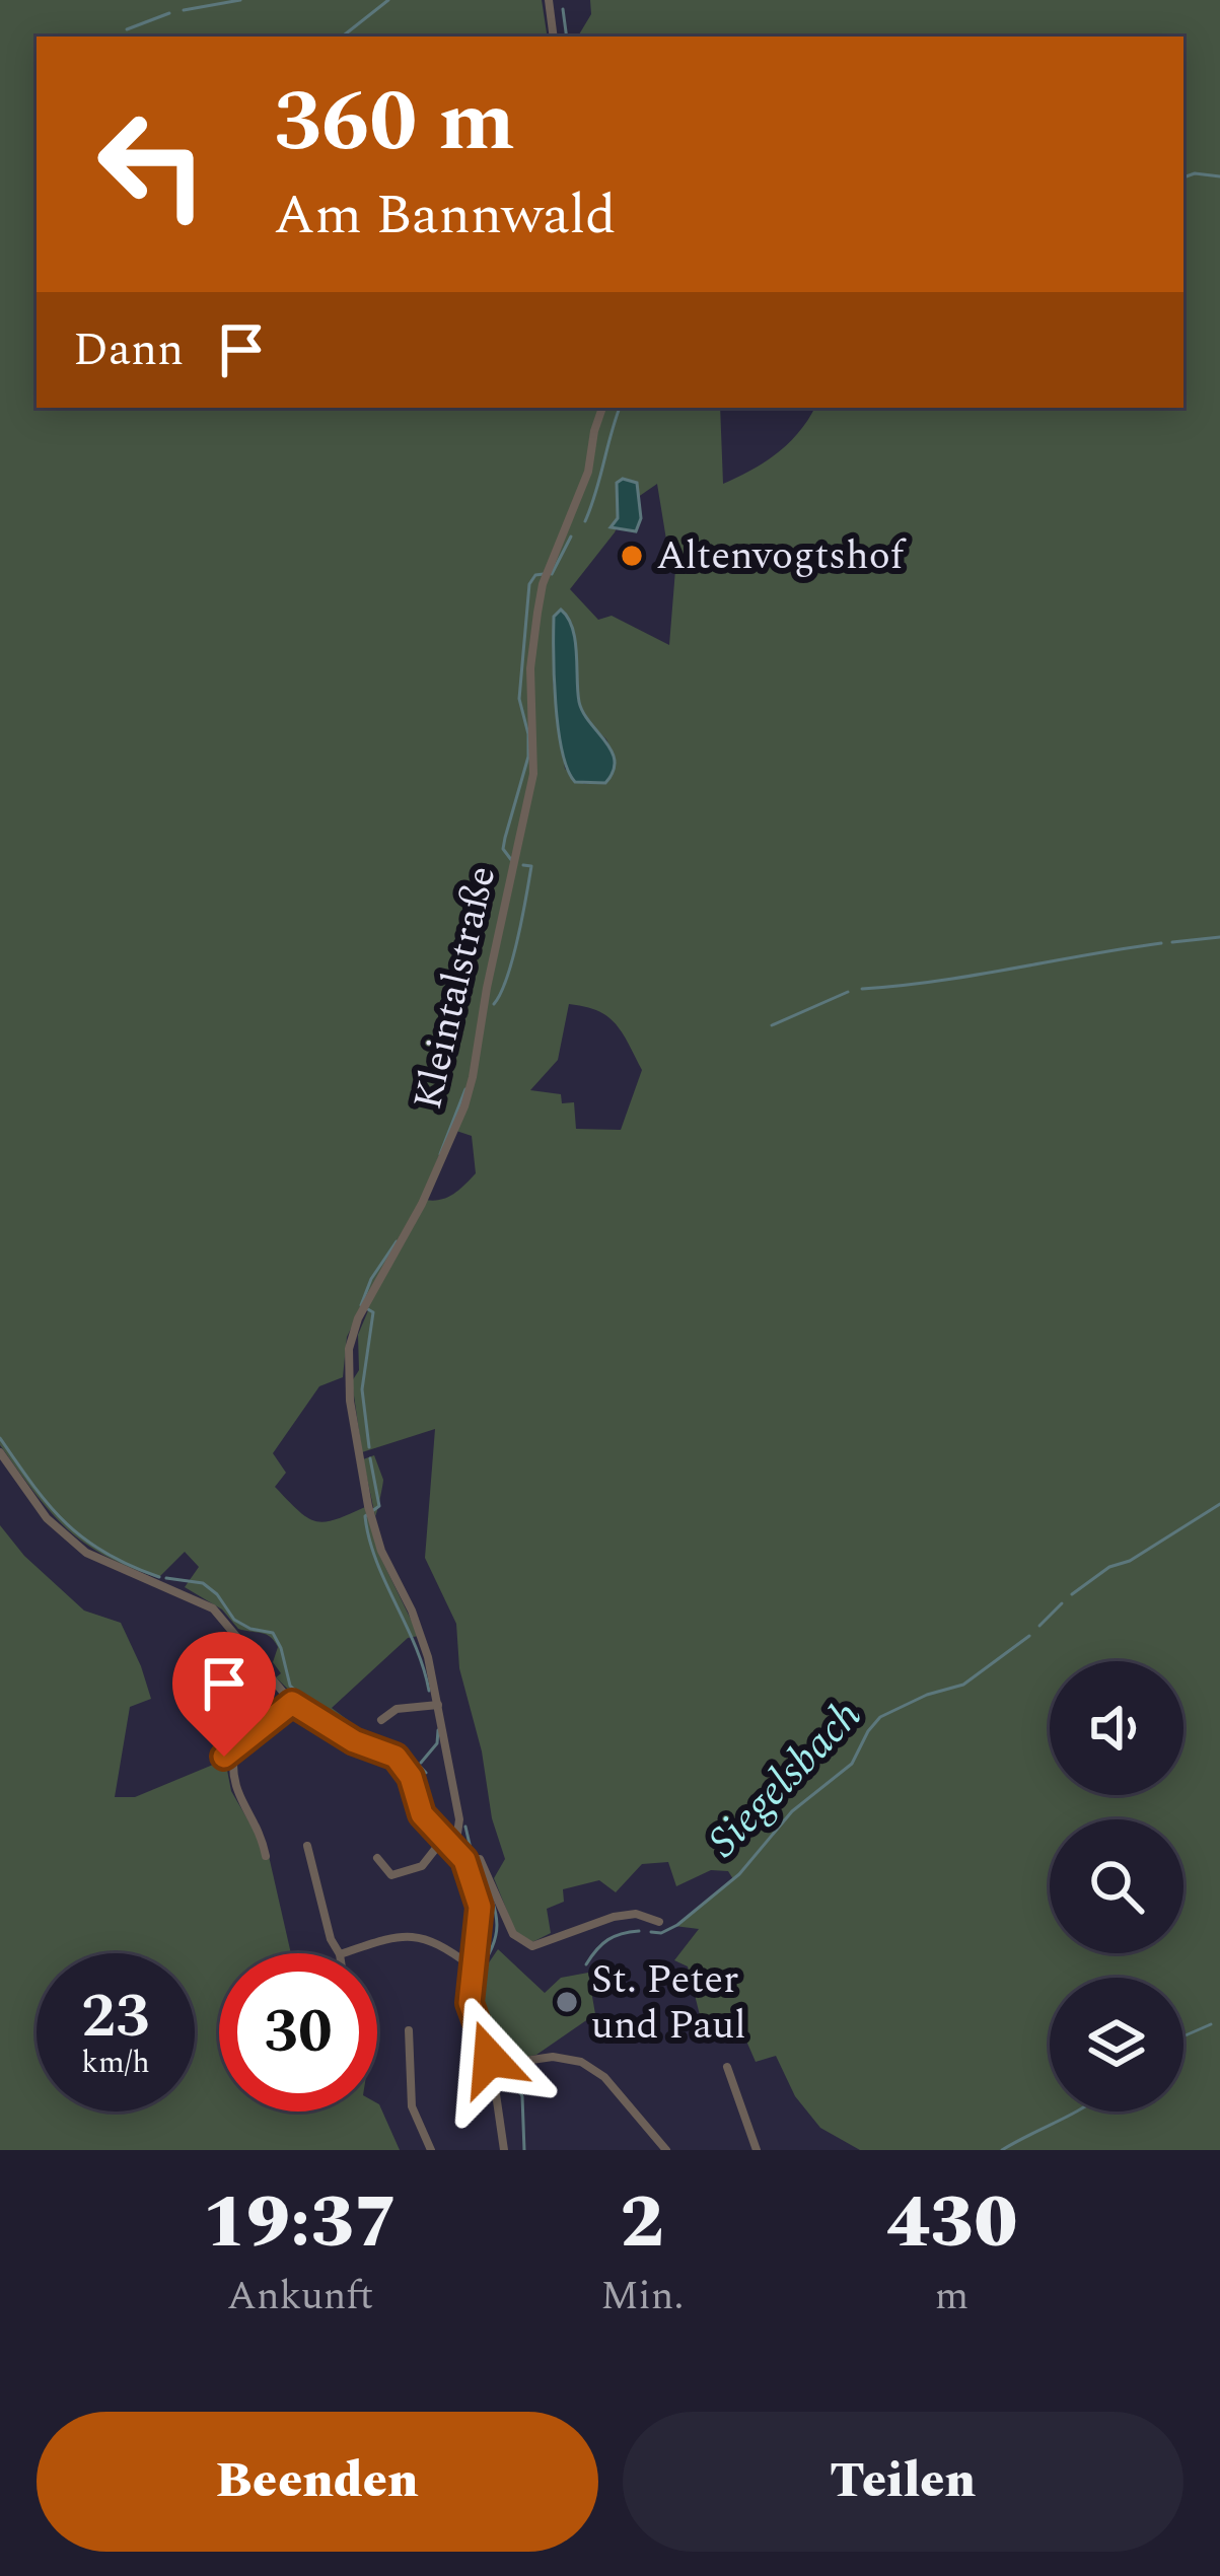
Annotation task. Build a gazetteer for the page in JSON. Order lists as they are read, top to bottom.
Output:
{
  "streets": {
    "street": ["Kleintalstraße"]
  },
  "water": ["Siegelsbach"],
  "places": ["Altenvogtshof", "St. Peter und Paul"],
  "page": {
    "turn": ["360 m", "Am Bannwald"],
    "then": "Dann",
    "speed": "23 km/h",
    "limit": "30",
    "eta": [
      "19:37",
      "Ankunft",
      "2",
      "Min.",
      "430",
      "m"
    ],
    "buttons": ["Beenden", "Teilen"]
  }
}
